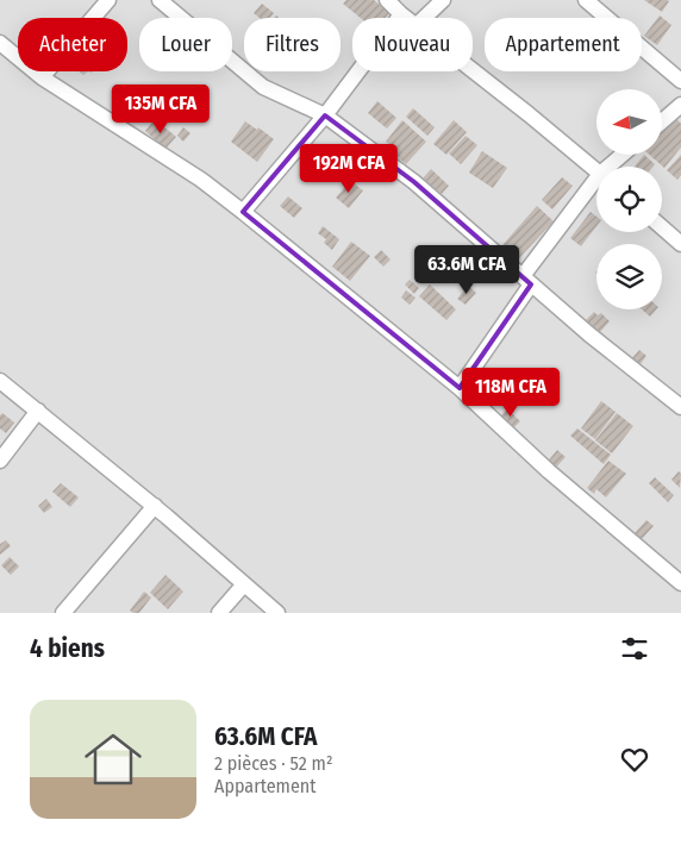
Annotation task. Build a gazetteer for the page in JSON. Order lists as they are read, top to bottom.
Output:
{
  "north": "left",
  "page": {
    "chip": [
      "Acheter",
      "Louer",
      "Filtres",
      "Nouveau",
      "Appartement"
    ],
    "price": [
      "135M CFA",
      "192M CFA",
      "63.6M CFA",
      "118M CFA"
    ],
    "heading": "4 biens",
    "list": [
      {
        "name": "63.6M CFA",
        "note": "2 pièces · 52 m² · Appartement"
      }
    ]
  }
}
